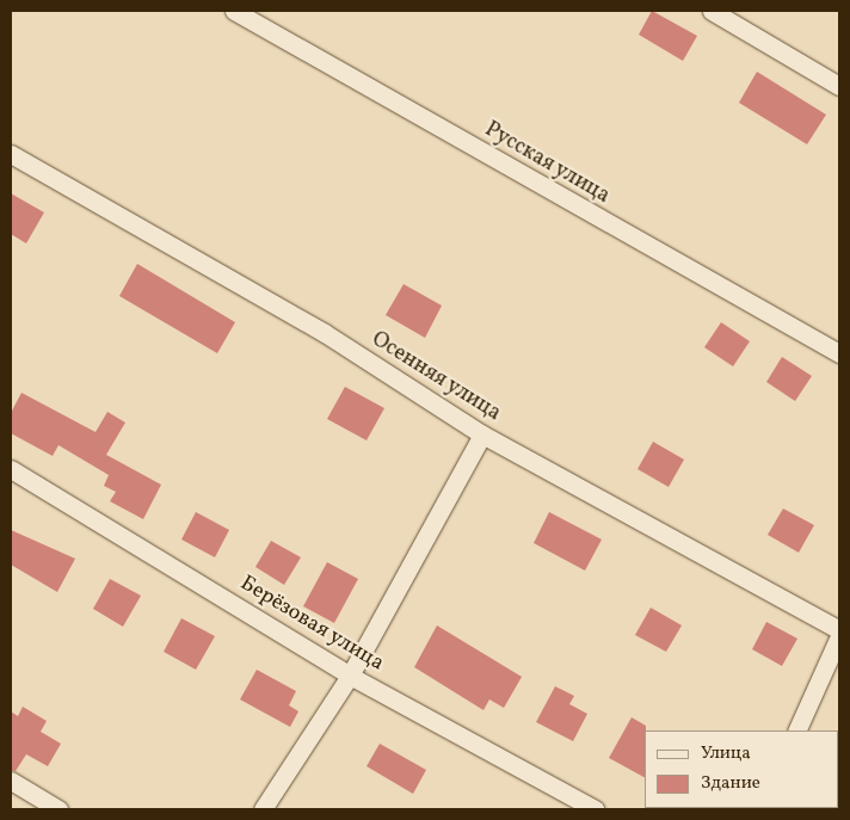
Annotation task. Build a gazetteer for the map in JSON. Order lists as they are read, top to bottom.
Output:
{
  "streets": {
    "street": ["Русская улица", "Осенняя улица", "Берёзовая улица"]
  },
  "legend": ["Улица", "Здание"]
}
